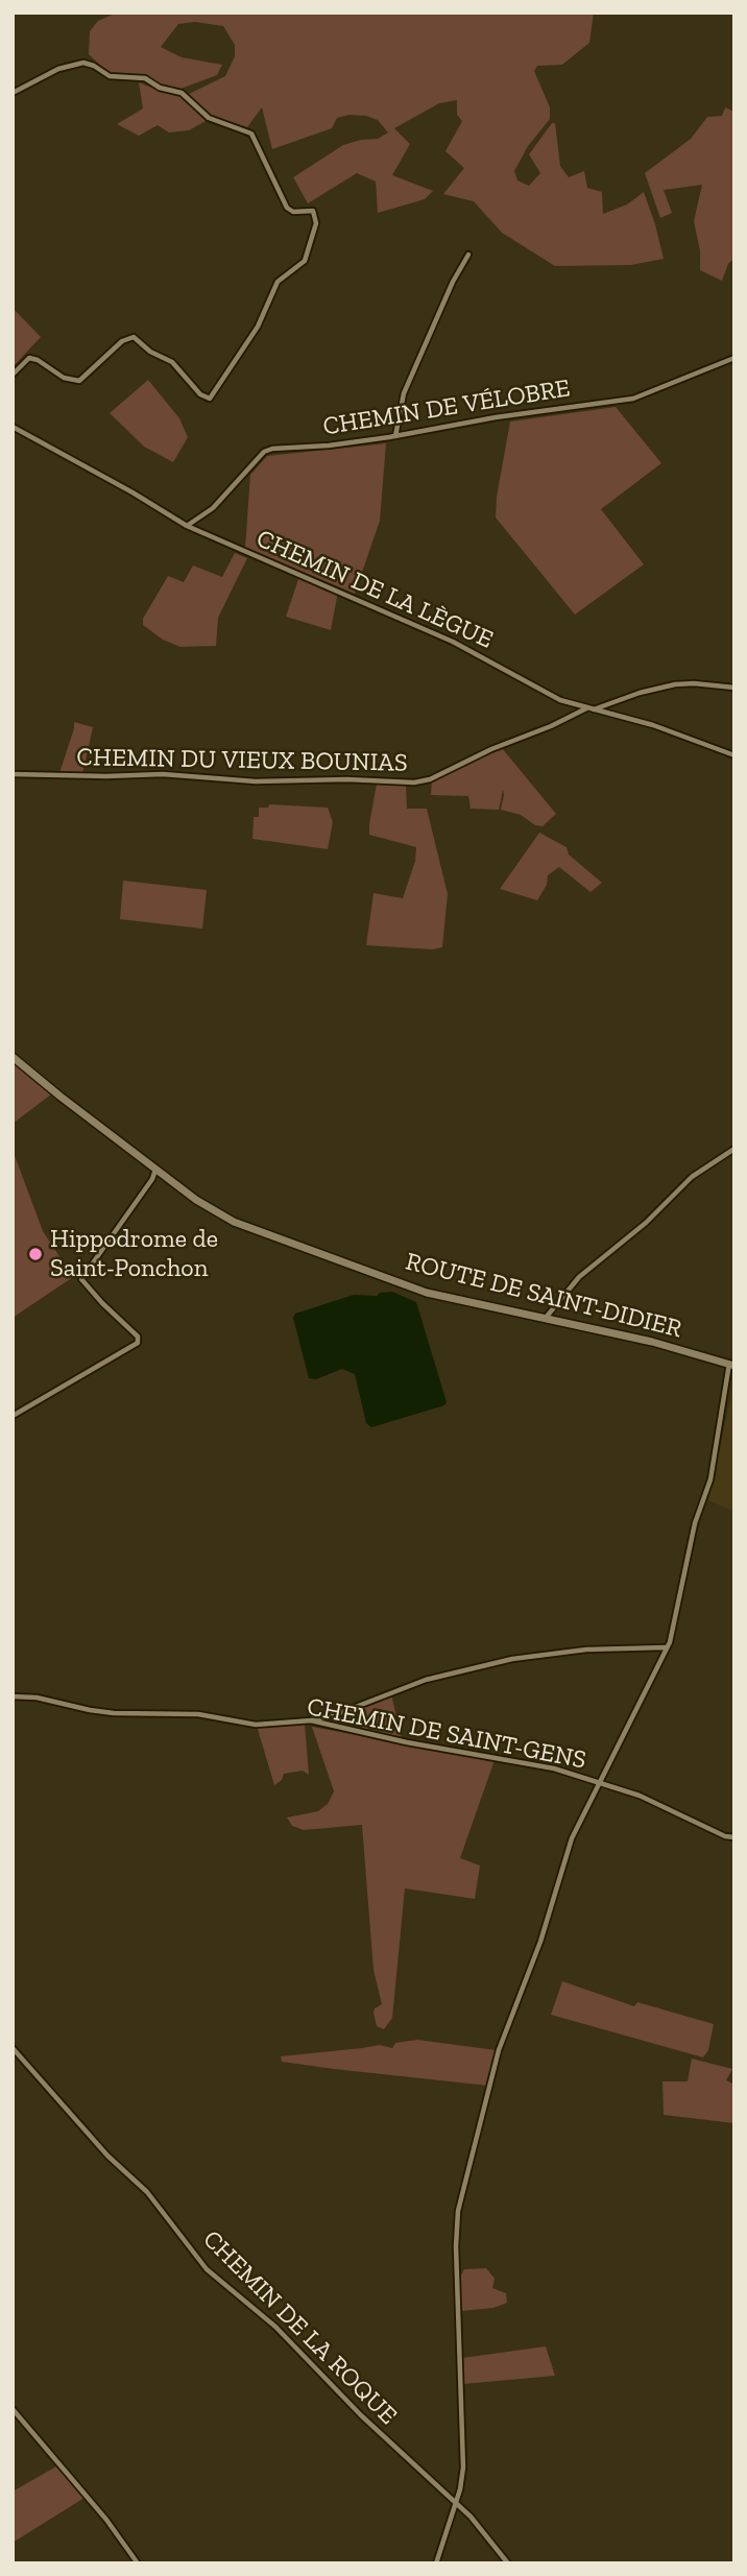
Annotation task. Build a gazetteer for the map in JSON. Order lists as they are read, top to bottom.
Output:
{
  "streets": {
    "main road": ["ROUTE DE SAINT-DIDIER"],
    "street": [
      "CHEMIN DE VÉLOBRE",
      "CHEMIN DE LA LÈGUE",
      "CHEMIN DU VIEUX BOUNIAS",
      "CHEMIN DE SAINT-GENS",
      "CHEMIN DE LA ROQUE"
    ]
  },
  "crossings": [
    ["CHEMIN DE VÉLOBRE", "CHEMIN DE LA LÈGUE"],
    ["CHEMIN DE LA LÈGUE", "CHEMIN DU VIEUX BOUNIAS"]
  ],
  "places": ["Hippodrome de Saint-Ponchon"]
}
